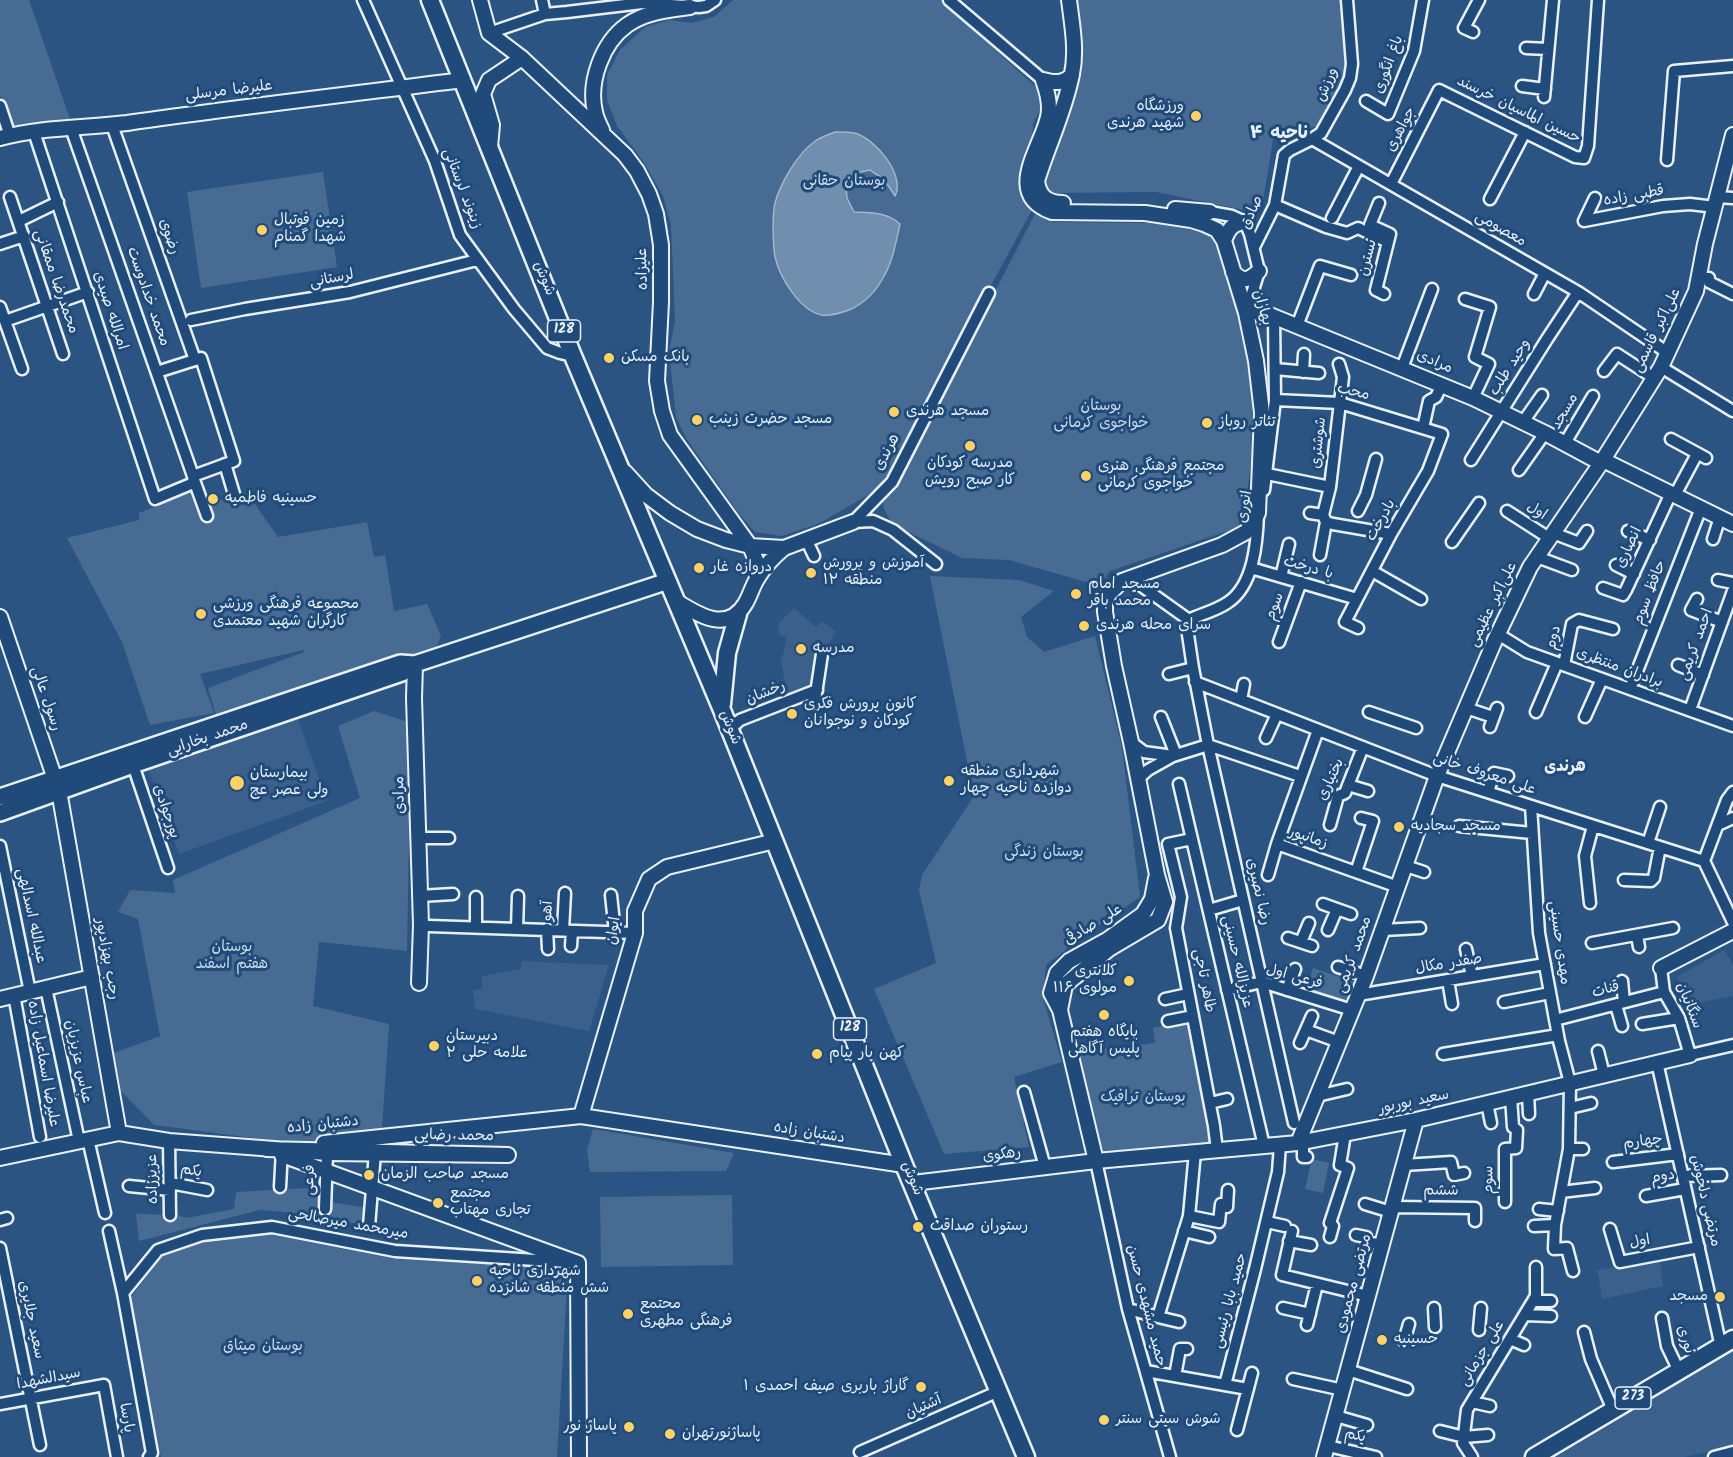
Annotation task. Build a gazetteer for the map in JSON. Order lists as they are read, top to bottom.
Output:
{
  "streets": {
    "main road": [
      "شوش",
      "128",
      "محمد بخارایی",
      "273"
    ],
    "street": [
      "باغ انگوری",
      "ورزش",
      "علیرضا مرسلی",
      "حسین الماسیان خرسند",
      "جواهری",
      "زینوند لرستانی",
      "قطبی زاده",
      "صادق",
      "معصومی",
      "رضوی",
      "نسترن",
      "علیزاده",
      "لرستانی",
      "محمدرضا ممقانی",
      "محمد خدادوست",
      "بهاران",
      "امرالله صیدی",
      "علی‌اکبر قاسمی",
      "مرادی",
      "وحید طلب",
      "محب",
      "مسجد",
      "شوشتری",
      "هرندی",
      "انوری",
      "اول",
      "بادرخت",
      "انصاری",
      "با درخت",
      "حافظ سوم",
      "علی‌اکبر عظیمی",
      "سوم",
      "دوم",
      "احمد کریمی",
      "برادران منتظری",
      "رخشان",
      "رسول عالی",
      "علی معروف خانی",
      "بختیاری",
      "پورجوادی",
      "زمانپور",
      "رضا نصیری",
      "آهو",
      "عبدالله اسدالهی",
      "علی صادقی",
      "ایوان",
      "مهدی حسینی",
      "محمد کریمی",
      "رجب بهزادپور",
      "عزیزالله حسینی",
      "صفدر مکال",
      "فرعی اول",
      "طاهر تاجی",
      "قنات",
      "سنگانیان",
      "عباس عزیزیان",
      "علیرضا اسماعیل زاده",
      "سعید بوربور",
      "دشتبان زاده",
      "محمد رضایی",
      "چهارم",
      "رهکوی",
      "یکم",
      "عزیززاده",
      "فرعی",
      "ششم",
      "مرتضی دلخوش",
      "میرمحمد میرصالحی",
      "مرتضی محمودی",
      "حمید بابا رئیسی",
      "حمید مشهدی حسن",
      "سعید جلایری",
      "نوری",
      "علی جزمانی",
      "سیدالشهدا",
      "آشتیان",
      "پارسا"
    ]
  },
  "crossings": [
    ["ورزش", "صادق"],
    ["ورزش", "معصومی"],
    ["علیرضا مرسلی", "زینوند لرستانی"],
    ["علیرضا مرسلی", "رضوی"],
    ["علیرضا مرسلی", "شوش"],
    ["علیرضا مرسلی", "محمد خدادوست"],
    ["علیرضا مرسلی", "امرالله صیدی"],
    ["حسین الماسیان خرسند", "جواهری"],
    ["جواهری", "معصومی"],
    ["زینوند لرستانی", "شوش"],
    ["زینوند لرستانی", "لرستانی"],
    ["قطبی زاده", "علی‌اکبر قاسمی"],
    ["صادق", "معصومی"],
    ["صادق", "بهاران"],
    ["صادق", "مرادی"],
    ["معصومی", "علی‌اکبر قاسمی"],
    ["معصومی", "وحید طلب"],
    ["علیزاده", "هرندی"],
    ["شوش", "هرندی"],
    ["شوش", "رخشان"],
    ["شوش", "محمد بخارایی"],
    ["شوش", "ایوان"],
    ["شوش", "دشتبان زاده"],
    ["شوش", "رهکوی"],
    ["شوش", "آشتیان"],
    ["محمد خدادوست", "امرالله صیدی"],
    ["بهاران", "مرادی"],
    ["بهاران", "انوری"],
    ["علی‌اکبر قاسمی", "مرادی"],
    ["علی‌اکبر قاسمی", "علی‌اکبر عظیمی"],
    ["مرادی", "وحید طلب"],
    ["مرادی", "مسجد"],
    ["مرادی", "انوری"],
    ["مرادی", "انصاری"],
    ["مرادی", "حافظ سوم"],
    ["مرادی", "علی‌اکبر عظیمی"],
    ["مرادی", "محمد بخارایی"],
    ["محب", "شوشتری"],
    ["محب", "انوری"],
    ["محب", "بادرخت"],
    ["انوری", "با درخت"],
    ["اول", "علی‌اکبر عظیمی"],
    ["اول", "مرتضی دلخوش"],
    ["بادرخت", "با درخت"],
    ["با درخت", "سوم"],
    ["حافظ سوم", "برادران منتظری"],
    ["علی‌اکبر عظیمی", "برادران منتظری"],
    ["علی‌اکبر عظیمی", "علی معروف خانی"],
    ["علی‌اکبر عظیمی", "محمد کریمی"],
    ["سوم", "سعید بوربور"],
    ["دوم", "برادران منتظری"],
    ["دوم", "مرتضی دلخوش"],
    ["احمد کریمی", "برادران منتظری"],
    ["رسول عالی", "محمد بخارایی"],
    ["رسول عالی", "رجب بهزادپور"],
    ["محمد بخارایی", "پورجوادی"],
    ["محمد بخارایی", "رجب بهزادپور"],
    ["علی معروف خانی", "بختیاری"],
    ["علی معروف خانی", "زمانپور"],
    ["علی معروف خانی", "رضا نصیری"],
    ["علی معروف خانی", "مهدی حسینی"],
    ["علی معروف خانی", "محمد کریمی"],
    ["زمانپور", "محمد کریمی"],
    ["رضا نصیری", "فرعی اول"],
    ["علی صادقی", "سعید بوربور"],
    ["علی صادقی", "رهکوی"],
    ["علی صادقی", "حمید مشهدی حسن"],
    ["ایوان", "دشتبان زاده"],
    ["مهدی حسینی", "صفدر مکال"],
    ["مهدی حسینی", "قنات"],
    ["مهدی حسینی", "سعید بوربور"],
    ["محمد کریمی", "صفدر مکال"],
    ["محمد کریمی", "فرعی اول"],
    ["محمد کریمی", "سعید بوربور"],
    ["رجب بهزادپور", "محمد رضایی"],
    ["عزیزالله حسینی", "فرعی اول"],
    ["عزیزالله حسینی", "طاهر تاجی"],
    ["عزیزالله حسینی", "سعید بوربور"],
    ["طاهر تاجی", "سعید بوربور"],
    ["قنات", "سنگانیان"],
    ["سنگانیان", "سعید بوربور"],
    ["سعید بوربور", "رهکوی"],
    ["سعید بوربور", "مرتضی دلخوش"],
    ["سعید بوربور", "مرتضی محمودی"],
    ["سعید بوربور", "حمید بابا رئیسی"],
    ["سعید بوربور", "حمید مشهدی حسن"],
    ["دشتبان زاده", "محمد رضایی"],
    ["دشتبان زاده", "میرمحمد میرصالحی"],
    ["محمد رضایی", "عزیززاده"],
    ["محمد رضایی", "فرعی"],
    ["چهارم", "مرتضی دلخوش"],
    ["رهکوی", "حمید مشهدی حسن"],
    ["یکم", "عزیززاده"],
    ["یکم", "مرتضی محمودی"],
    ["ششم", "مرتضی محمودی"],
    ["مرتضی دلخوش", "273"],
    ["سعید جلایری", "سیدالشهدا"],
    ["نوری", "273"],
    ["سیدالشهدا", "پارسا"]
  ],
  "districts": ["ناحیه ۴", "هرندی"],
  "parks": [
    "بوستان حقانی",
    "بوستان خواجوی کرمانی",
    "بوستان زندگی",
    "بوستان هفتم اسفند",
    "بوستان ترافیک",
    "بوستان میثاق"
  ],
  "places": [
    "ورزشگاه شهید هرندی",
    "زمین فوتبال شهدا گمنام",
    "بانک مسکن",
    "مسجد هرندی",
    "مسجد حضرت زینب",
    "تئاتر روباز",
    "مدرسه کودکان کار صبح رویش",
    "مجتمع فرهنگی هنری خواجوی كرمانی",
    "حسینیه فاطمیه",
    "دروازه غار",
    "آموزش و پرورش منطقه ۱۲",
    "مسجد امام محمد باقر",
    "مجموعه فرهنگی ورزشی کارگران شهید معتمدی",
    "سرای محله هرندی",
    "مدرسه",
    "کانون پرورش فکری کودکان و نوجوانان",
    "شهرداری منطقه دوازده ناحیه چهار",
    "بیمارستان ولی عصر عج",
    "مسجد سجادیه",
    "کلانتری ۱۱۶ مولوی",
    "پایگاه هفتم پلیس آگاهی",
    "دبیرستان علامه حلی ۲",
    "کهن بار پیام",
    "مسجد صاحب الزمان",
    "مجتمع تجاری مهتاب",
    "رستوران صداقت",
    "شهرداری ناحیه شش منطقه شانزده",
    "مسجد",
    "مجتمع فرهنگی مطهری",
    "حسینیه",
    "گاراژ باربری صیف احمدی ۱",
    "شوش سیتی سنتر",
    "پاساژ نور",
    "پاساژنورتهران"
  ]
}
